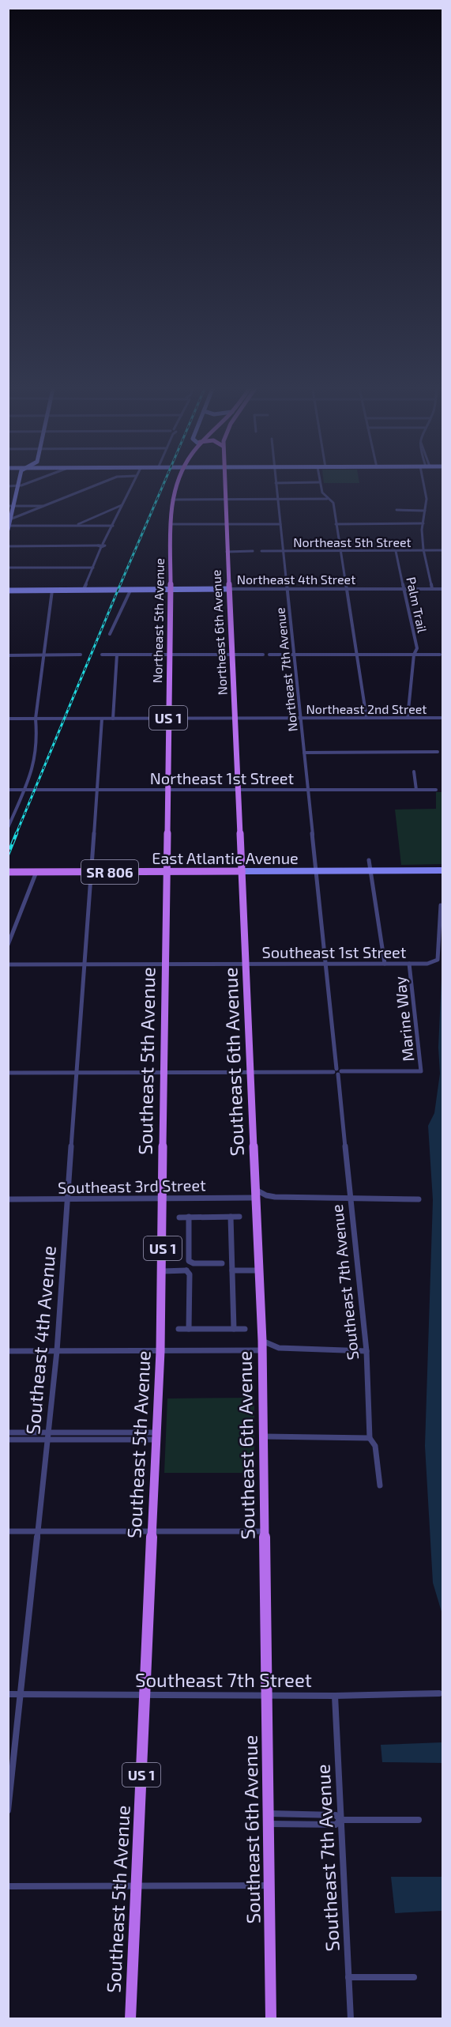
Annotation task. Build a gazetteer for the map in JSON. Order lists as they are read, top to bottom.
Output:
{
  "streets": {
    "main road": [
      "Northeast 5th Avenue",
      "Northeast 6th Avenue",
      "US 1",
      "East Atlantic Avenue",
      "SR 806",
      "Southeast 5th Avenue",
      "Southeast 6th Avenue"
    ],
    "street": [
      "Northeast 5th Street",
      "Northeast 4th Street",
      "Palm Trail",
      "Northeast 7th Avenue",
      "Northeast 2nd Street",
      "Northeast 1st Street",
      "Southeast 1st Street",
      "Marine Way",
      "Southeast 3rd Street",
      "Southeast 7th Avenue",
      "Southeast 4th Avenue",
      "Southeast 7th Street"
    ]
  },
  "crossings": [
    ["Northeast 5th Street", "Palm Trail"],
    ["Northeast 5th Street", "Northeast 7th Avenue"],
    ["Northeast 4th Street", "Palm Trail"],
    ["Northeast 4th Street", "Northeast 5th Avenue"],
    ["Northeast 4th Street", "Northeast 6th Avenue"],
    ["Northeast 4th Street", "Northeast 7th Avenue"],
    ["Palm Trail", "Northeast 2nd Street"],
    ["Northeast 5th Avenue", "Northeast 2nd Street"],
    ["Northeast 5th Avenue", "Northeast 1st Street"],
    ["Northeast 5th Avenue", "East Atlantic Avenue"],
    ["Northeast 5th Avenue", "Southeast 5th Avenue"],
    ["Northeast 6th Avenue", "Northeast 2nd Street"],
    ["Northeast 6th Avenue", "Northeast 1st Street"],
    ["Northeast 6th Avenue", "East Atlantic Avenue"],
    ["Northeast 6th Avenue", "Southeast 6th Avenue"],
    ["Northeast 7th Avenue", "Northeast 2nd Street"],
    ["Northeast 7th Avenue", "Northeast 1st Street"],
    ["Northeast 7th Avenue", "East Atlantic Avenue"],
    ["Northeast 7th Avenue", "Southeast 7th Avenue"],
    ["Northeast 2nd Street", "Southeast 4th Avenue"],
    ["Northeast 1st Street", "Southeast 4th Avenue"],
    ["East Atlantic Avenue", "Southeast 5th Avenue"],
    ["East Atlantic Avenue", "Southeast 6th Avenue"],
    ["East Atlantic Avenue", "Southeast 7th Avenue"],
    ["East Atlantic Avenue", "Southeast 4th Avenue"],
    ["Southeast 1st Street", "Marine Way"],
    ["Southeast 1st Street", "Southeast 5th Avenue"],
    ["Southeast 1st Street", "Southeast 6th Avenue"],
    ["Southeast 1st Street", "Southeast 7th Avenue"],
    ["Southeast 1st Street", "Southeast 4th Avenue"],
    ["Marine Way", "Southeast 7th Avenue"],
    ["Southeast 5th Avenue", "Southeast 3rd Street"],
    ["Southeast 5th Avenue", "Southeast 7th Street"],
    ["Southeast 6th Avenue", "Southeast 3rd Street"],
    ["Southeast 6th Avenue", "Southeast 7th Street"],
    ["Southeast 3rd Street", "Southeast 7th Avenue"],
    ["Southeast 3rd Street", "Southeast 4th Avenue"],
    ["Southeast 7th Avenue", "Southeast 7th Street"],
    ["Southeast 4th Avenue", "Southeast 7th Street"]
  ]
}
